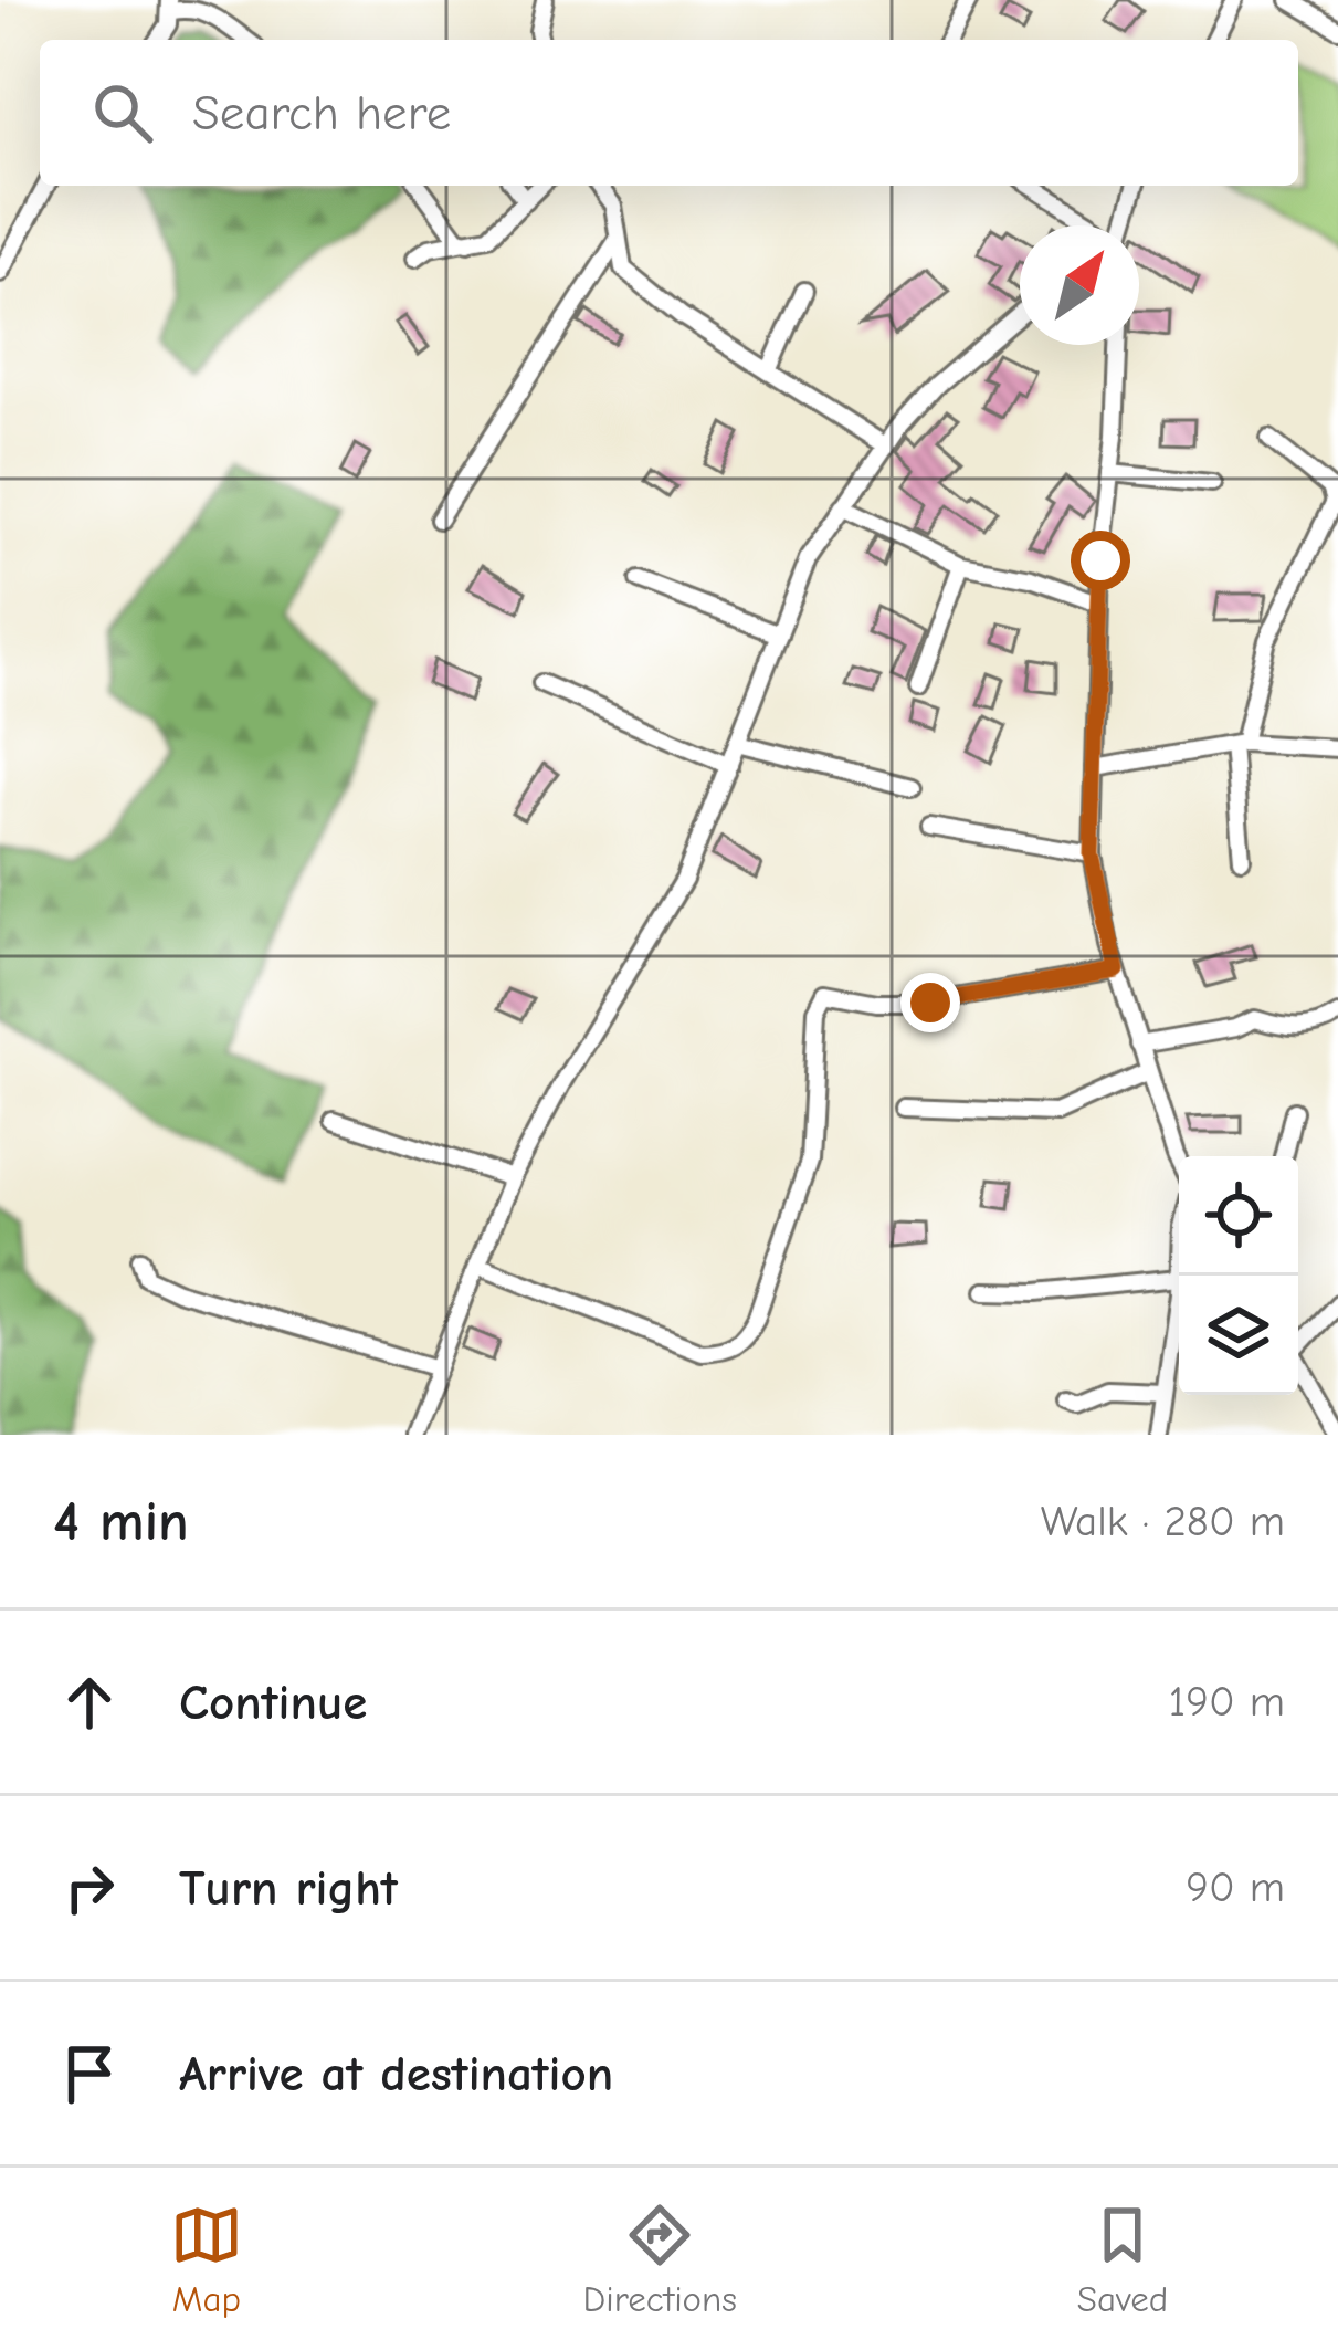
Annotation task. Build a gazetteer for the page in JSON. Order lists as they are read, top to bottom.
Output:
{
  "north": "top right",
  "page": {
    "search": "Search here",
    "heading": ["4 min", "Walk · 280 m"],
    "list": [
      ["Continue", "190 m"],
      ["Turn right", "90 m"],
      "Arrive at destination"
    ],
    "nav": ["Map", "Directions", "Saved"]
  }
}
